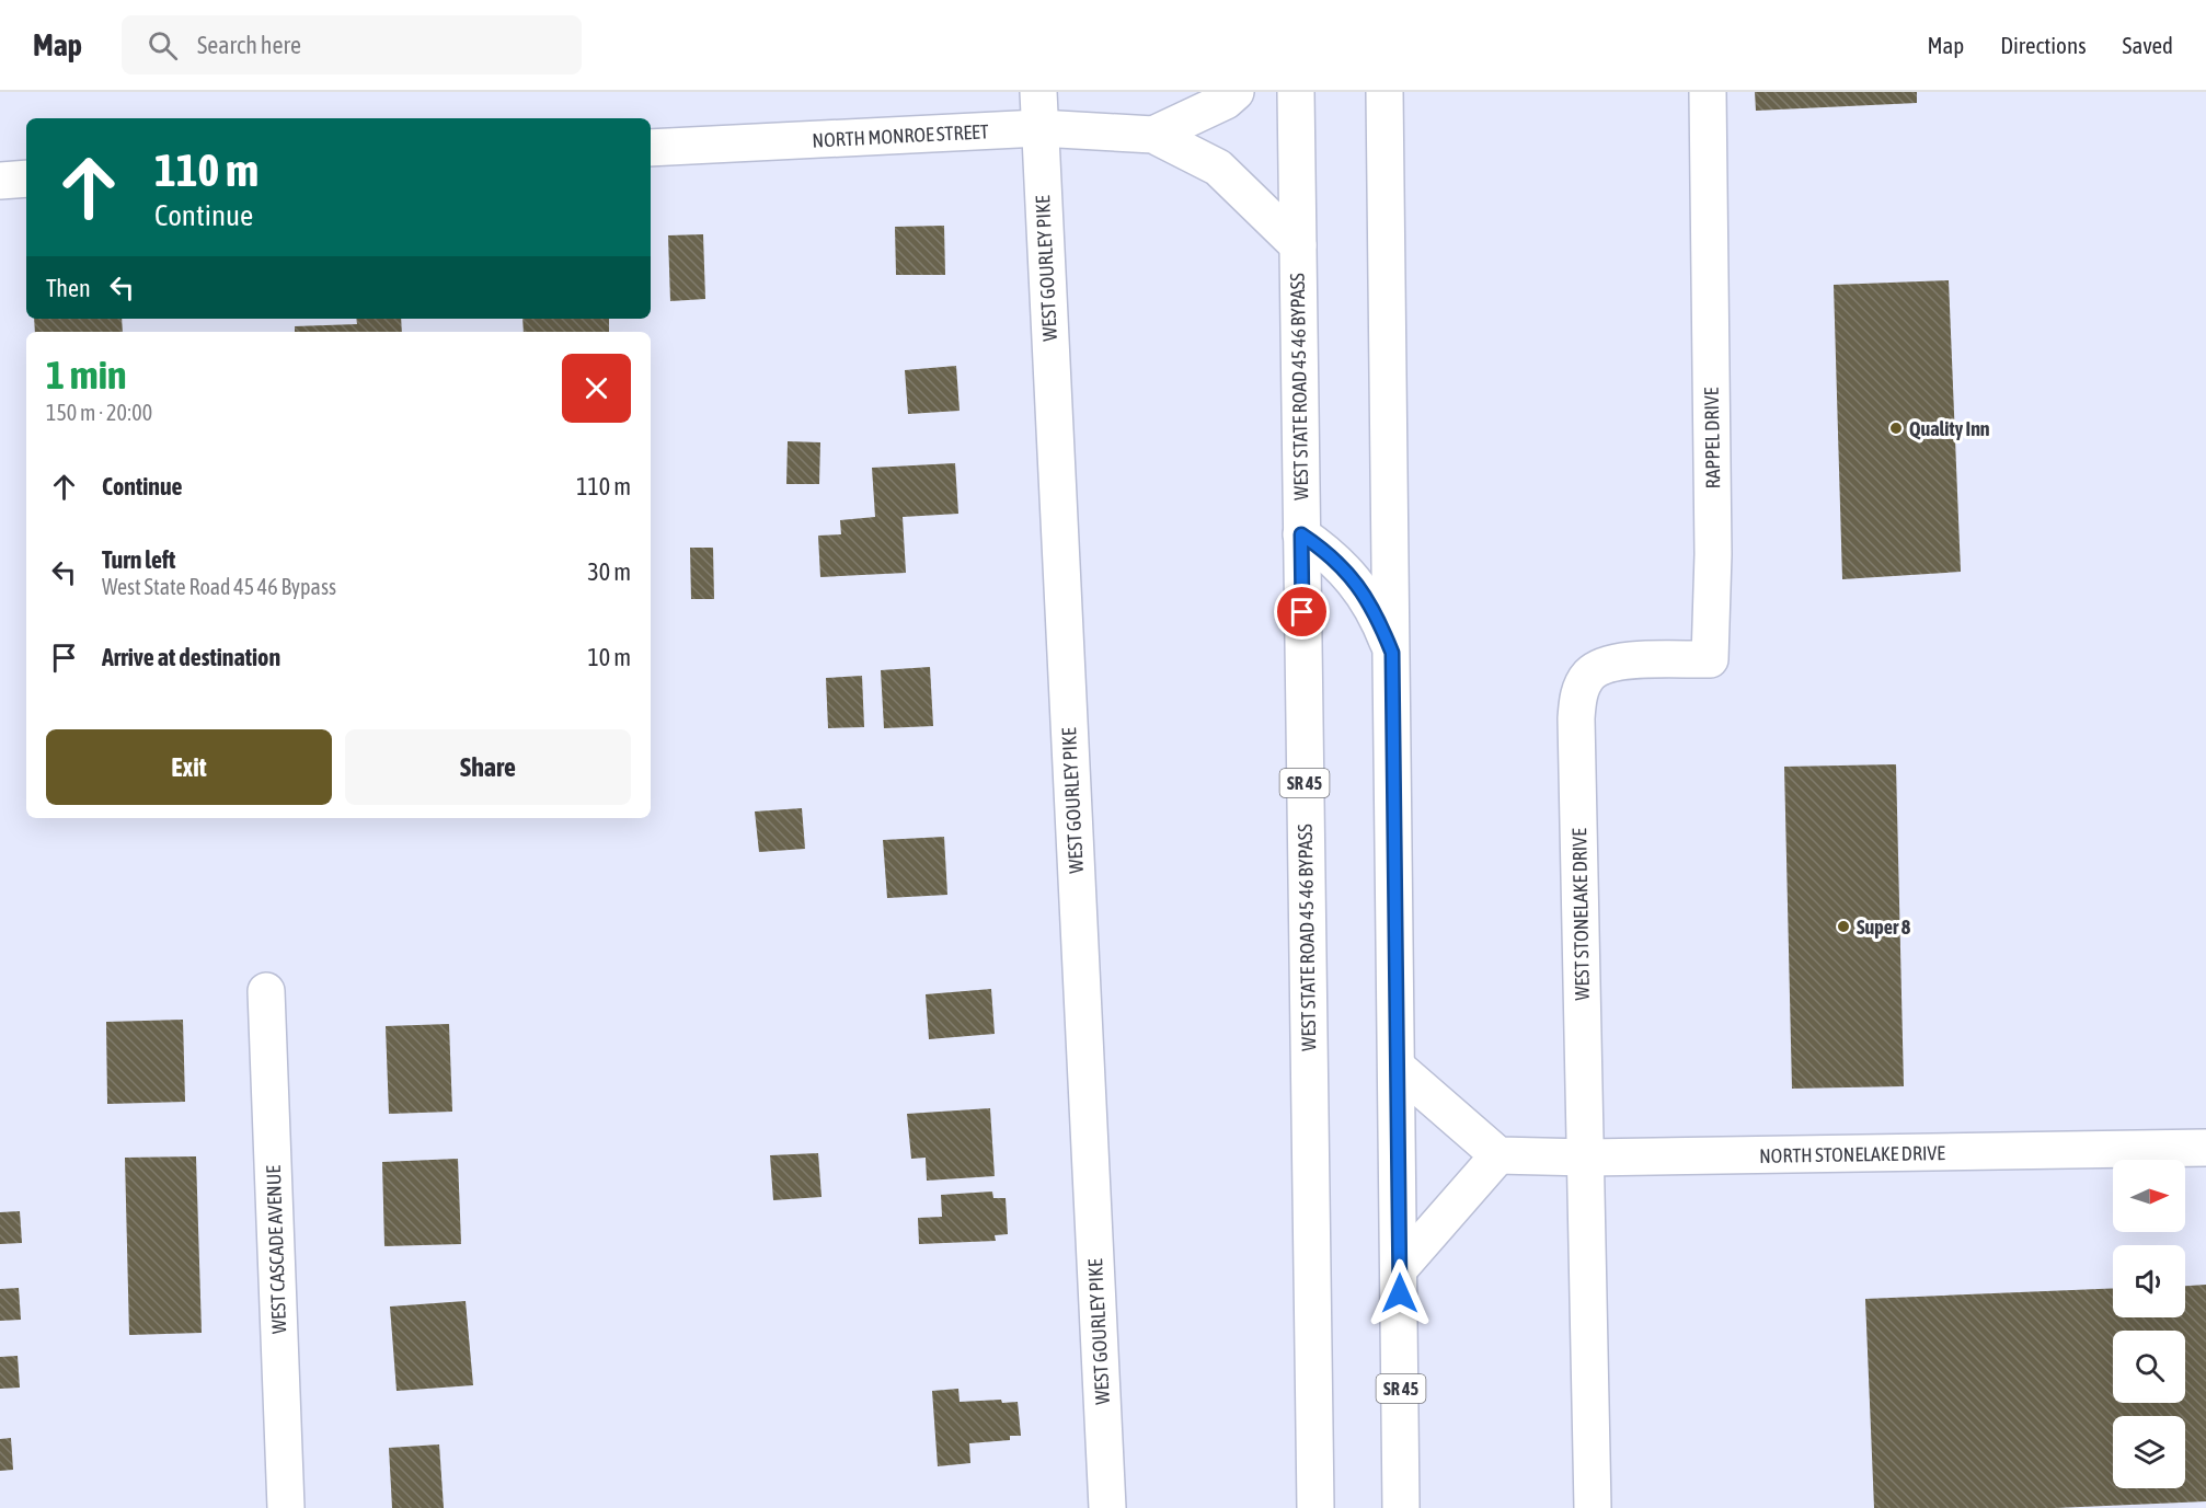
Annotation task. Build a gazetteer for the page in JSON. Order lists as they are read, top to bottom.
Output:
{
  "streets": {
    "main road": [
      "NORTH MONROE STREET",
      "WEST GOURLEY PIKE",
      "WEST STATE ROAD 45 46 BYPASS",
      "RAPPEL DRIVE",
      "SR 45",
      "WEST STONELAKE DRIVE",
      "NORTH STONELAKE DRIVE",
      "WEST CASCADE AVENUE"
    ]
  },
  "crossings": [
    ["NORTH MONROE STREET", "WEST GOURLEY PIKE"],
    ["NORTH MONROE STREET", "WEST STATE ROAD 45 46 BYPASS"],
    ["RAPPEL DRIVE", "WEST STONELAKE DRIVE"],
    ["WEST STONELAKE DRIVE", "NORTH STONELAKE DRIVE"]
  ],
  "places": ["Quality Inn", "Super 8"],
  "north": "right",
  "page": {
    "header": "Map",
    "search": "Search here",
    "nav": ["Map", "Directions", "Saved"],
    "turn": ["110 m", "Continue"],
    "then": "Then",
    "heading": ["1 min", "150 m · 20:00"],
    "list": [
      {
        "name": "Continue",
        "value": "110 m"
      },
      {
        "name": "Turn left",
        "note": "West State Road 45 46 Bypass",
        "value": "30 m"
      },
      {
        "name": "Arrive at destination",
        "value": "10 m"
      }
    ],
    "buttons": ["Exit", "Share"]
  }
}
